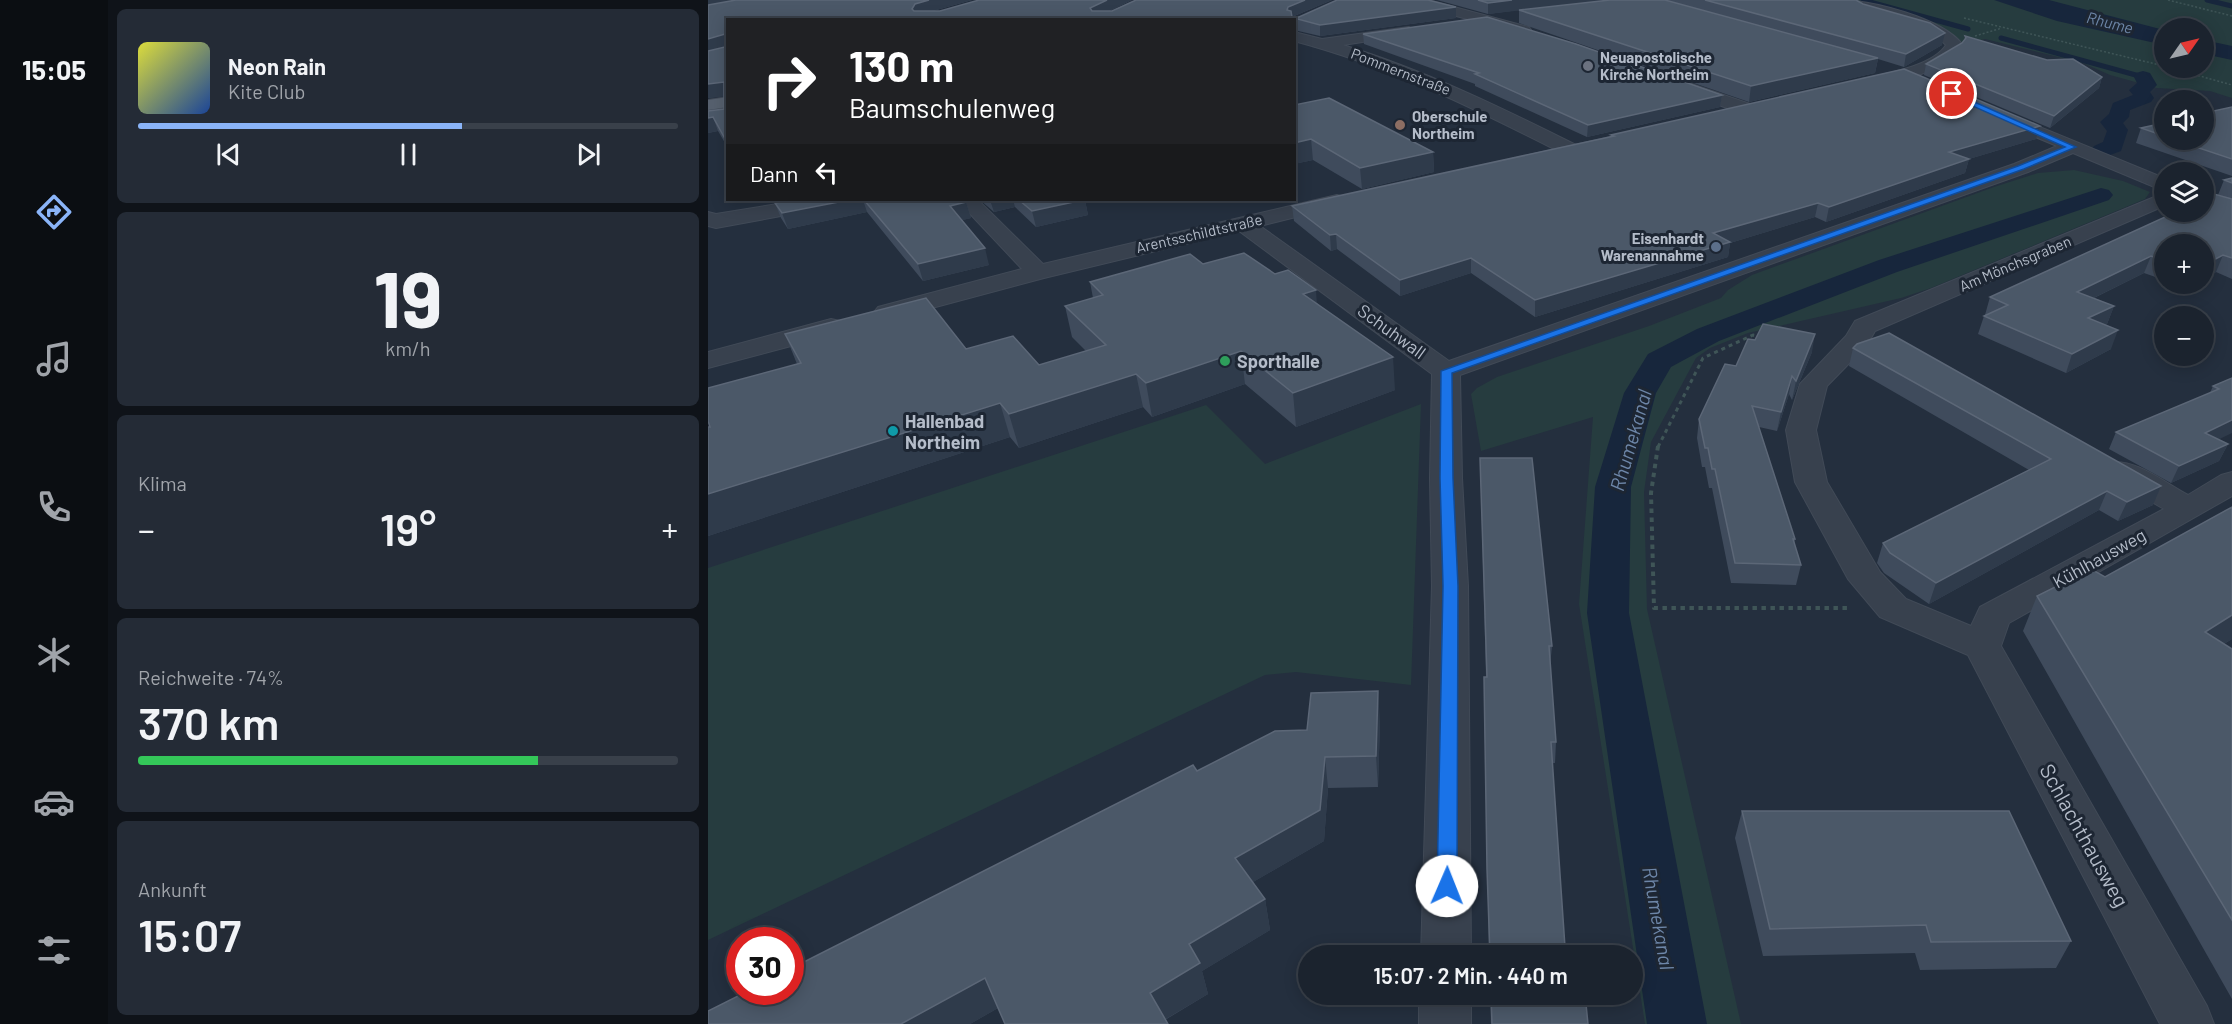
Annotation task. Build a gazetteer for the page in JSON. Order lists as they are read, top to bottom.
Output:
{
  "streets": {
    "street": [
      "Pommernstraße",
      "Arentsschildtstraße",
      "Am Mönchsgraben",
      "Schuhwall",
      "Kühlhausweg",
      "Schlachthausweg"
    ]
  },
  "crossings": [
    ["Arentsschildtstraße", "Schuhwall"],
    ["Kühlhausweg", "Schlachthausweg"]
  ],
  "water": ["Rhume", "Rhumekanal"],
  "places": [
    "Neuapostolische Kirche Northeim",
    "Oberschule Northeim",
    "Eisenhardt Warenannahme",
    "Sporthalle",
    "Hallenbad Northeim"
  ],
  "north": "top right",
  "page": {
    "tabs": "15:05",
    "map_buttons": ["+", "−"],
    "turn": ["130 m", "Baumschulenweg"],
    "song": ["Neon Rain", "Kite Club"],
    "then": "Dann",
    "tile": [
      ["19", "km/h"],
      "Klima",
      ["Reichweite · 74%", "370 km"],
      ["Ankunft", "15:07"]
    ],
    "heat": ["−", "19°", "+"],
    "limit": "30",
    "trip": "15:07 · 2 Min. · 440 m"
  }
}
